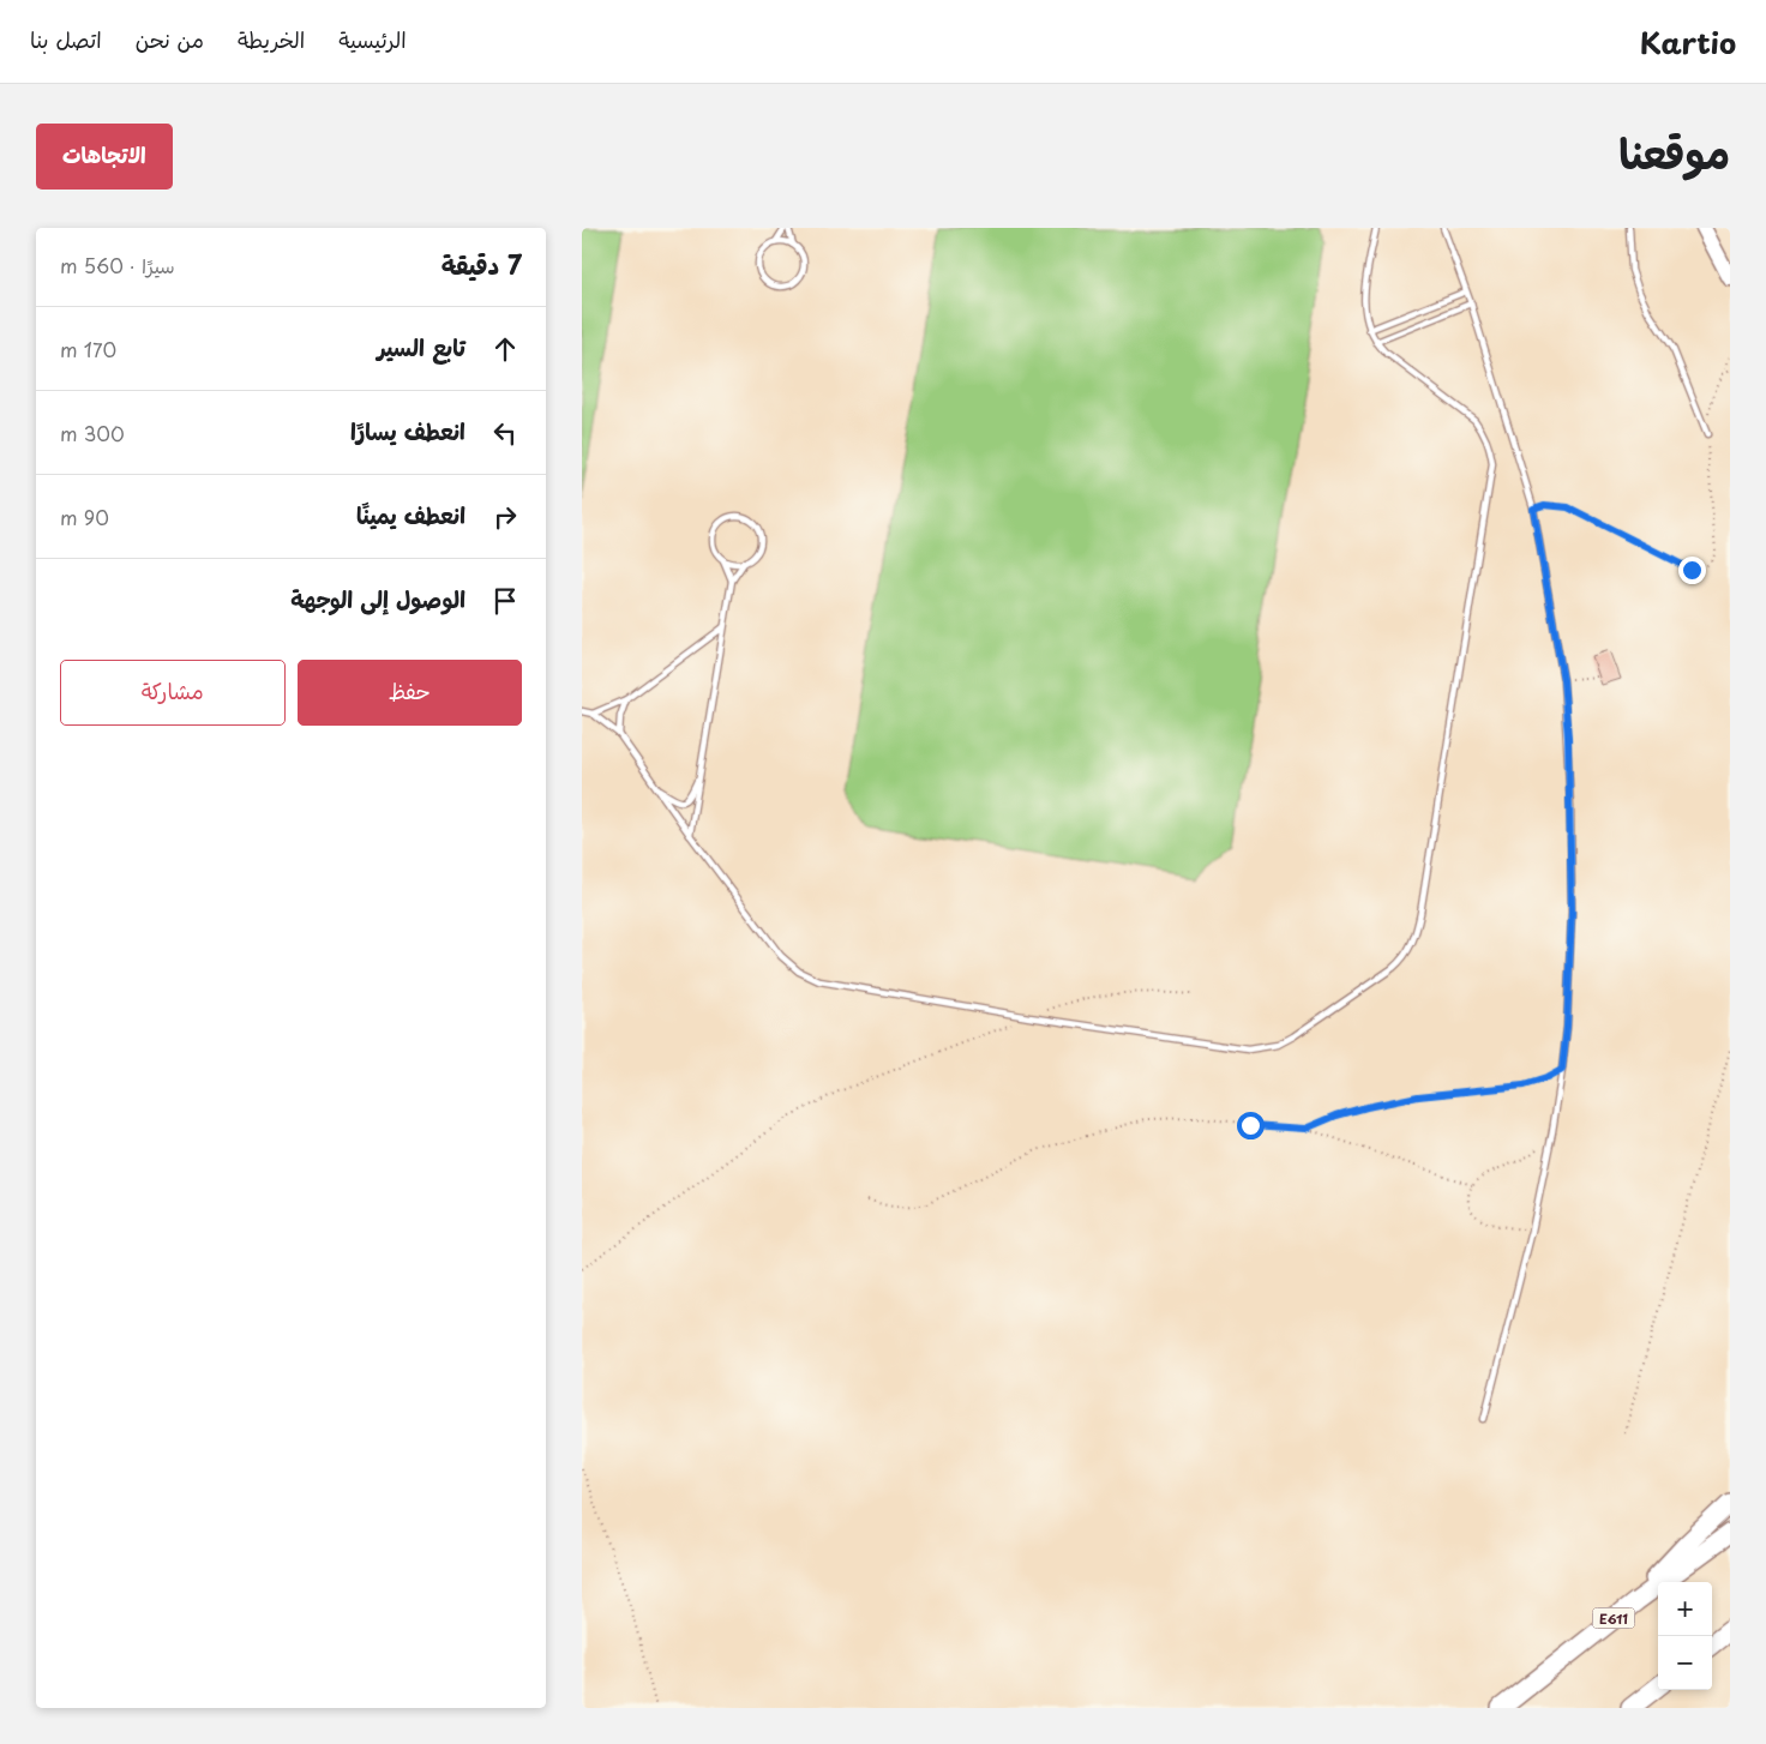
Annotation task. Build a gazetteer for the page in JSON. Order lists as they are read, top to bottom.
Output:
{
  "streets": {
    "highway": ["E611"]
  },
  "page": {
    "header": "Kartio",
    "nav": [
      "الرئيسية",
      "الخريطة",
      "من نحن",
      "اتصل بنا"
    ],
    "title": "موقعنا",
    "buttons": [
      "الاتجاهات",
      ["حفظ", "مشاركة"]
    ],
    "heading": ["7 دقيقة", "سيرًا · 560 m"],
    "list": [
      ["تابع السير", "170 m"],
      ["انعطف يسارًا", "300 m"],
      ["انعطف يمينًا", "90 m"],
      "الوصول إلى الوجهة"
    ],
    "map_buttons": ["+", "−"]
  }
}
